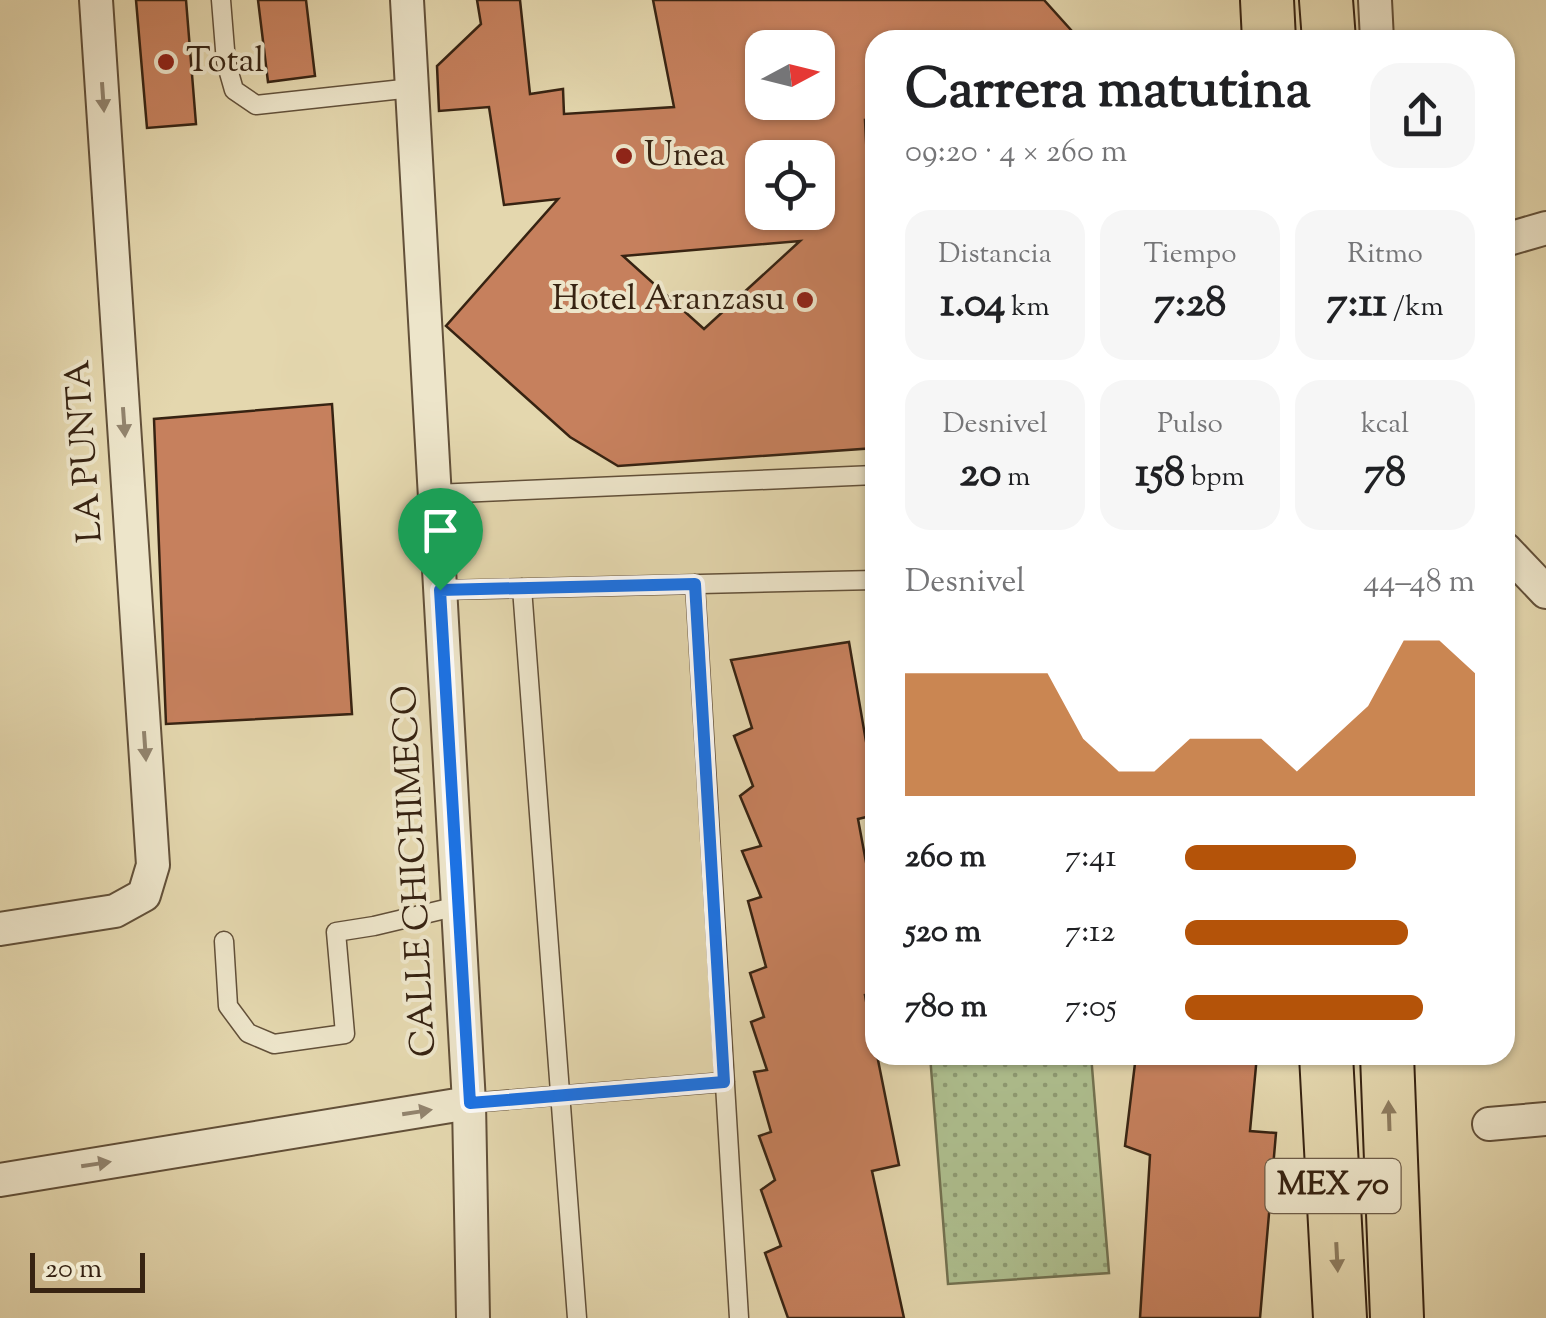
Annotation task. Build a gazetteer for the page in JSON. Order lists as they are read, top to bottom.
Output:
{
  "streets": {
    "main road": ["MEX 70"],
    "street": ["LA PUNTA", "CALLE CHICHIMECO"]
  },
  "one_way": ["LA PUNTA"],
  "places": ["Total", "Unea", "Hotel Aranzasu"],
  "scale_bar": "20 m",
  "north": "right",
  "page": {
    "heading": ["Carrera matutina", "09:20 · 4 × 260 m"],
    "stats": [
      ["Distancia", "1.04 km"],
      ["Tiempo", "7:28"],
      ["Ritmo", "7:11 /km"],
      ["Desnivel", "20 m"],
      ["Pulso", "158 bpm"],
      ["kcal", "78"]
    ],
    "chart": ["Desnivel", "44–48 m"],
    "list": [
      {
        "name": "260 m",
        "note": "7:41"
      },
      {
        "name": "520 m",
        "note": "7:12"
      },
      {
        "name": "780 m",
        "note": "7:05"
      }
    ],
    "scale": "20 m"
  }
}
